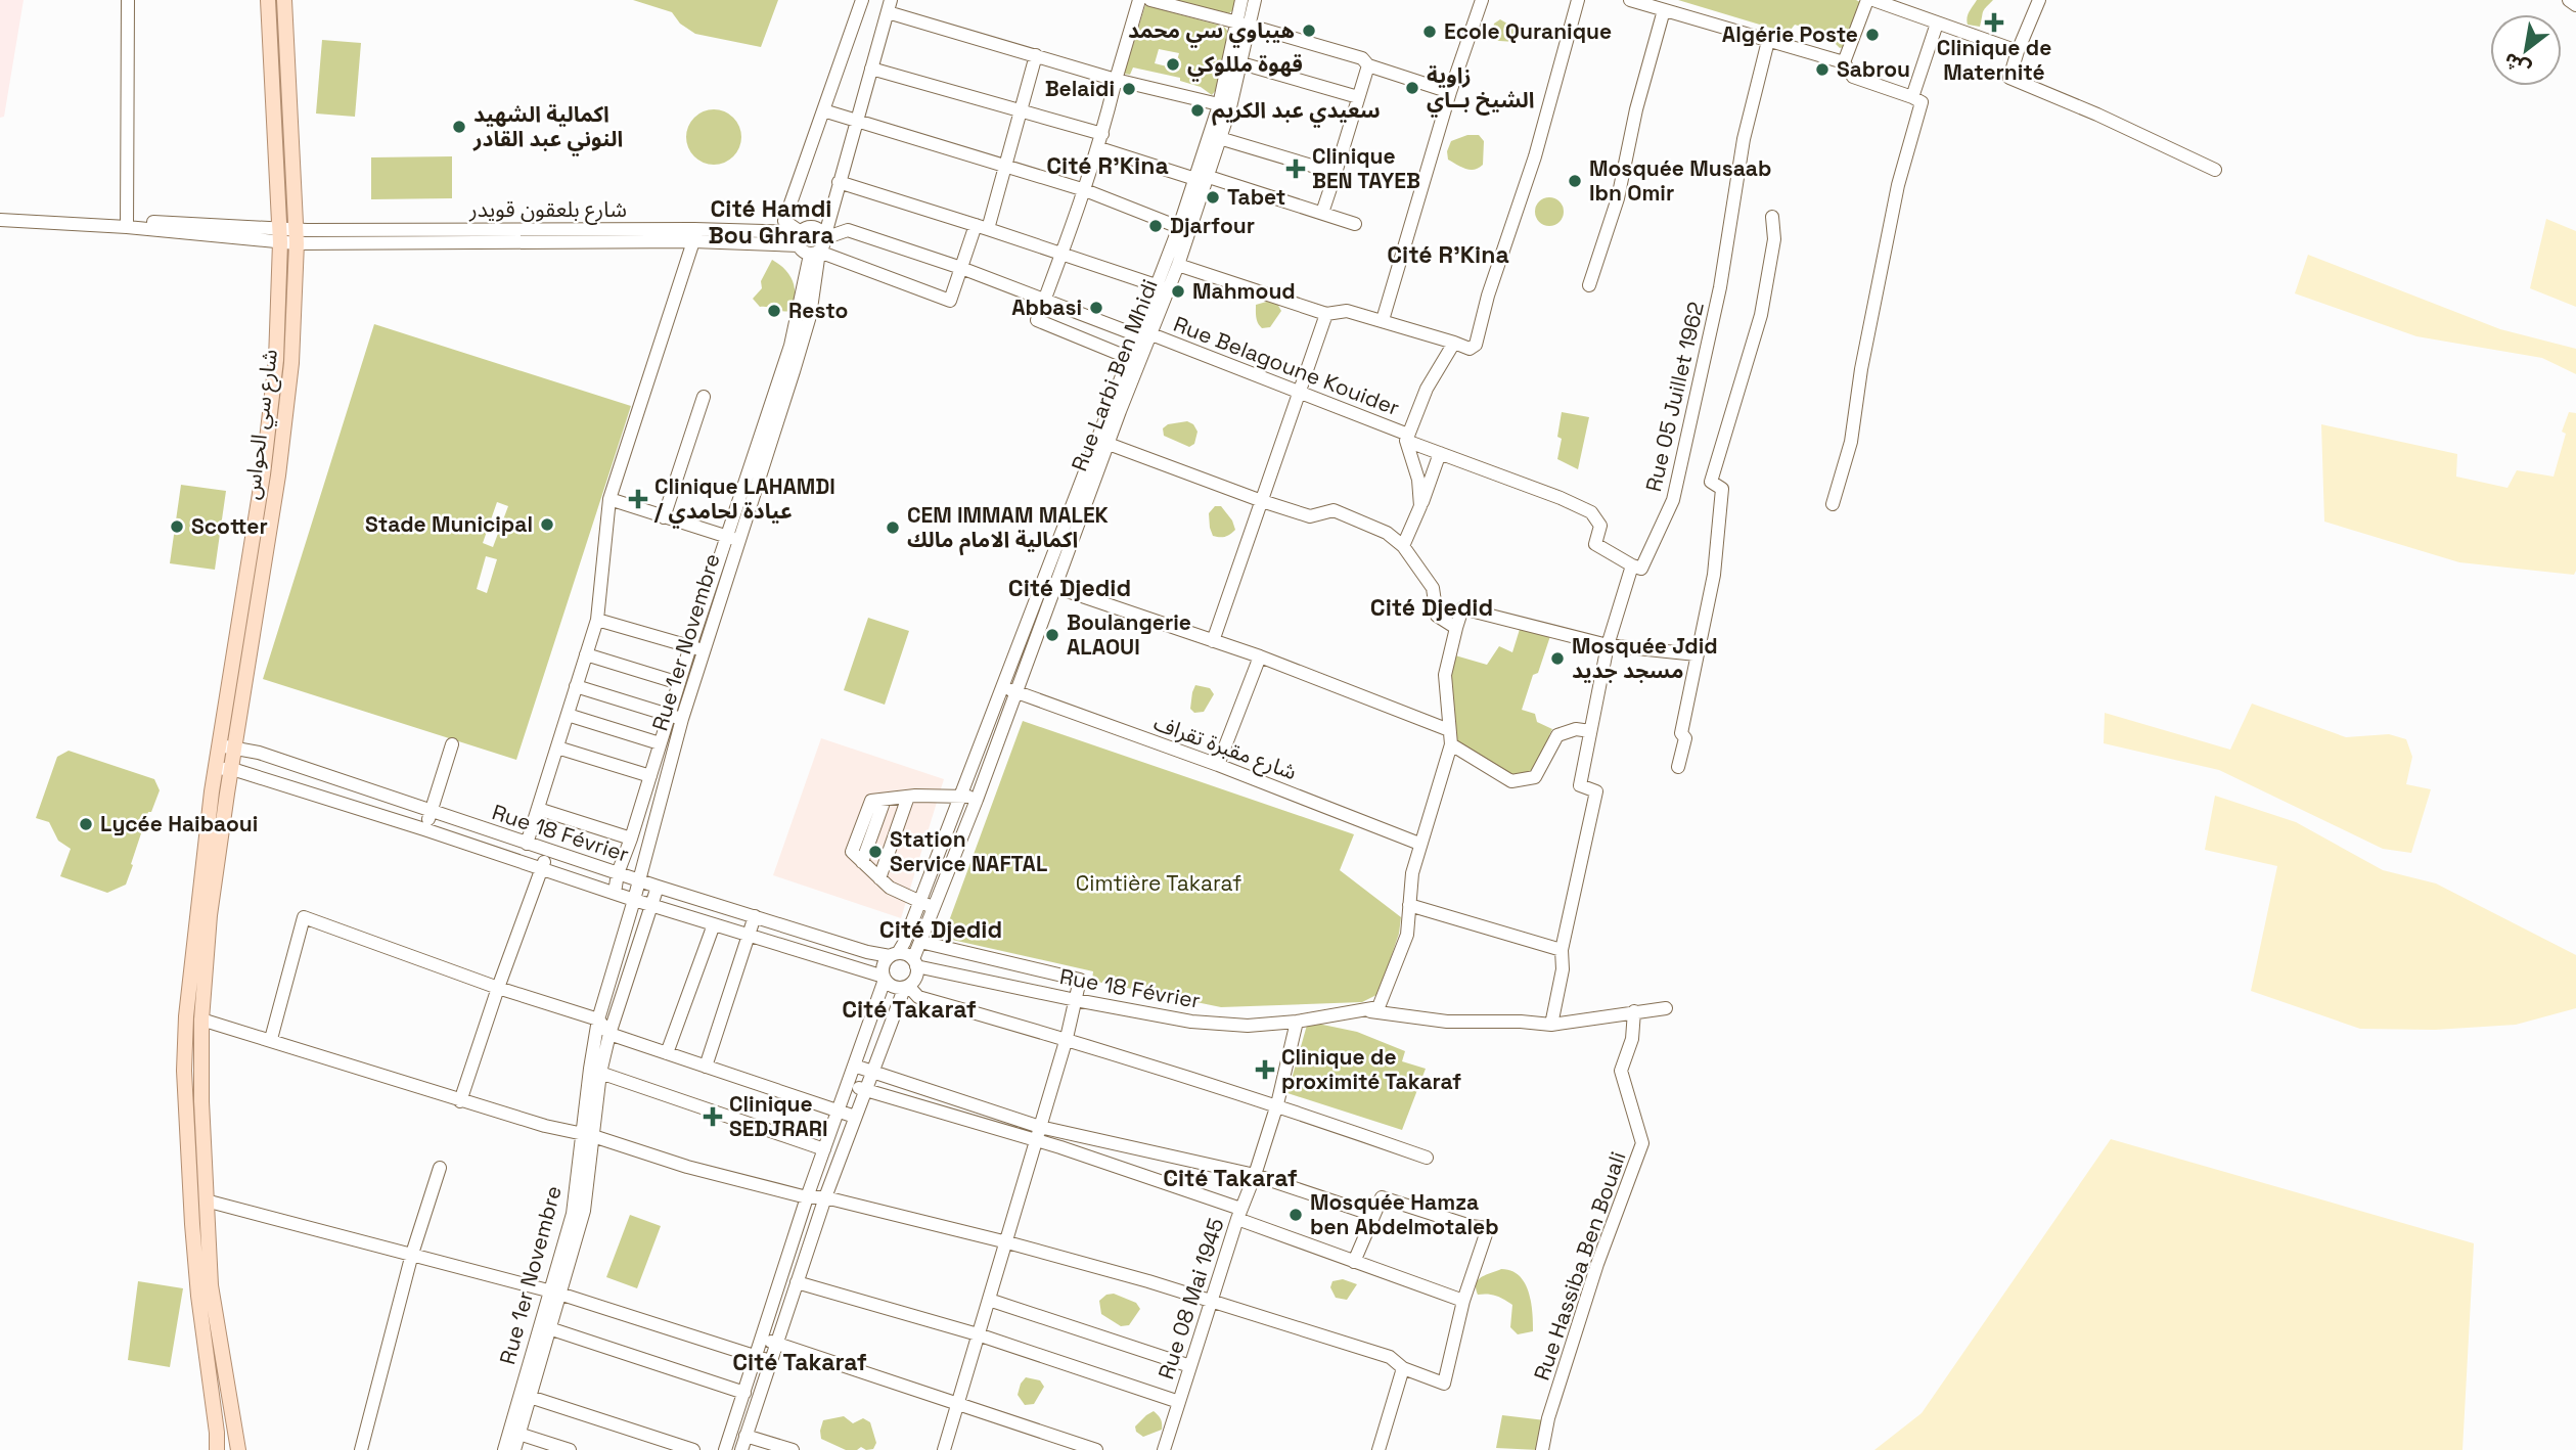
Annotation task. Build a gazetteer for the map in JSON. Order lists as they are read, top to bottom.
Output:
{
  "streets": {
    "main road": ["شارع سي الحواس"],
    "street": [
      "شارع بلعقون قويدر",
      "Rue Belagoune Kouider",
      "Rue Larbi Ben Mhidi",
      "Rue 05 Juillet 1962",
      "Rue 1er Novembre",
      "شارع مقبرة تقراف",
      "Rue 18 Février",
      "Rue Hassiba Ben Bouali",
      "Rue 08 Mai 1945"
    ]
  },
  "crossings": [
    ["شارع بلعقون قويدر", "Rue Belagoune Kouider"],
    ["شارع بلعقون قويدر", "شارع سي الحواس"],
    ["شارع بلعقون قويدر", "Rue 1er Novembre"],
    ["Rue Belagoune Kouider", "Rue Larbi Ben Mhidi"],
    ["Rue Belagoune Kouider", "Rue 05 Juillet 1962"],
    ["Rue Belagoune Kouider", "Rue 1er Novembre"],
    ["Rue Larbi Ben Mhidi", "شارع مقبرة تقراف"],
    ["Rue Larbi Ben Mhidi", "Rue 18 Février"],
    ["شارع سي الحواس", "Rue 18 Février"],
    ["Rue 1er Novembre", "Rue 18 Février"],
    ["Rue 18 Février", "Rue 08 Mai 1945"]
  ],
  "districts": [
    "Cité R'Kina",
    "Cité Hamdi Bou Ghrara",
    "Cité R'Kina",
    "Cité Djedid",
    "Cité Djedid",
    "Cité Djedid",
    "Cité Takaraf",
    "Cité Takaraf",
    "Cité Takaraf"
  ],
  "parks": ["Cimtière Takaraf"],
  "places": {
    "health": [
      "Clinique de Maternité",
      "Clinique BEN TAYEB",
      "Clinique LAHAMDI / عيادة لحامدي",
      "Clinique de proximité Takaraf",
      "Clinique SEDJRARI"
    ],
    "other": [
      "هيباوي سي محمد",
      "Ecole Quranique",
      "Algérie Poste",
      "قهوة مللوكي",
      "Sabrou",
      "زاوية الشيخ بــاي",
      "Belaidi",
      "سعيدي عبد الكريم",
      "اكمالية الشهيد النوني عبد القادر",
      "Mosquée Musaab Ibn Omir",
      "Tabet",
      "Djarfour",
      "Mahmoud",
      "Abbasi",
      "Resto",
      "Stade Municipal",
      "Scotter",
      "CEM IMMAM MALEK اكمالية الامام مالك",
      "Boulangerie ALAOUI",
      "Mosquée Jdid مسجد جديد",
      "Lycée Haibaoui",
      "Station Service NAFTAL",
      "Mosquée Hamza ben Abdelmotaleb"
    ]
  },
  "north": "bottom left"
}
